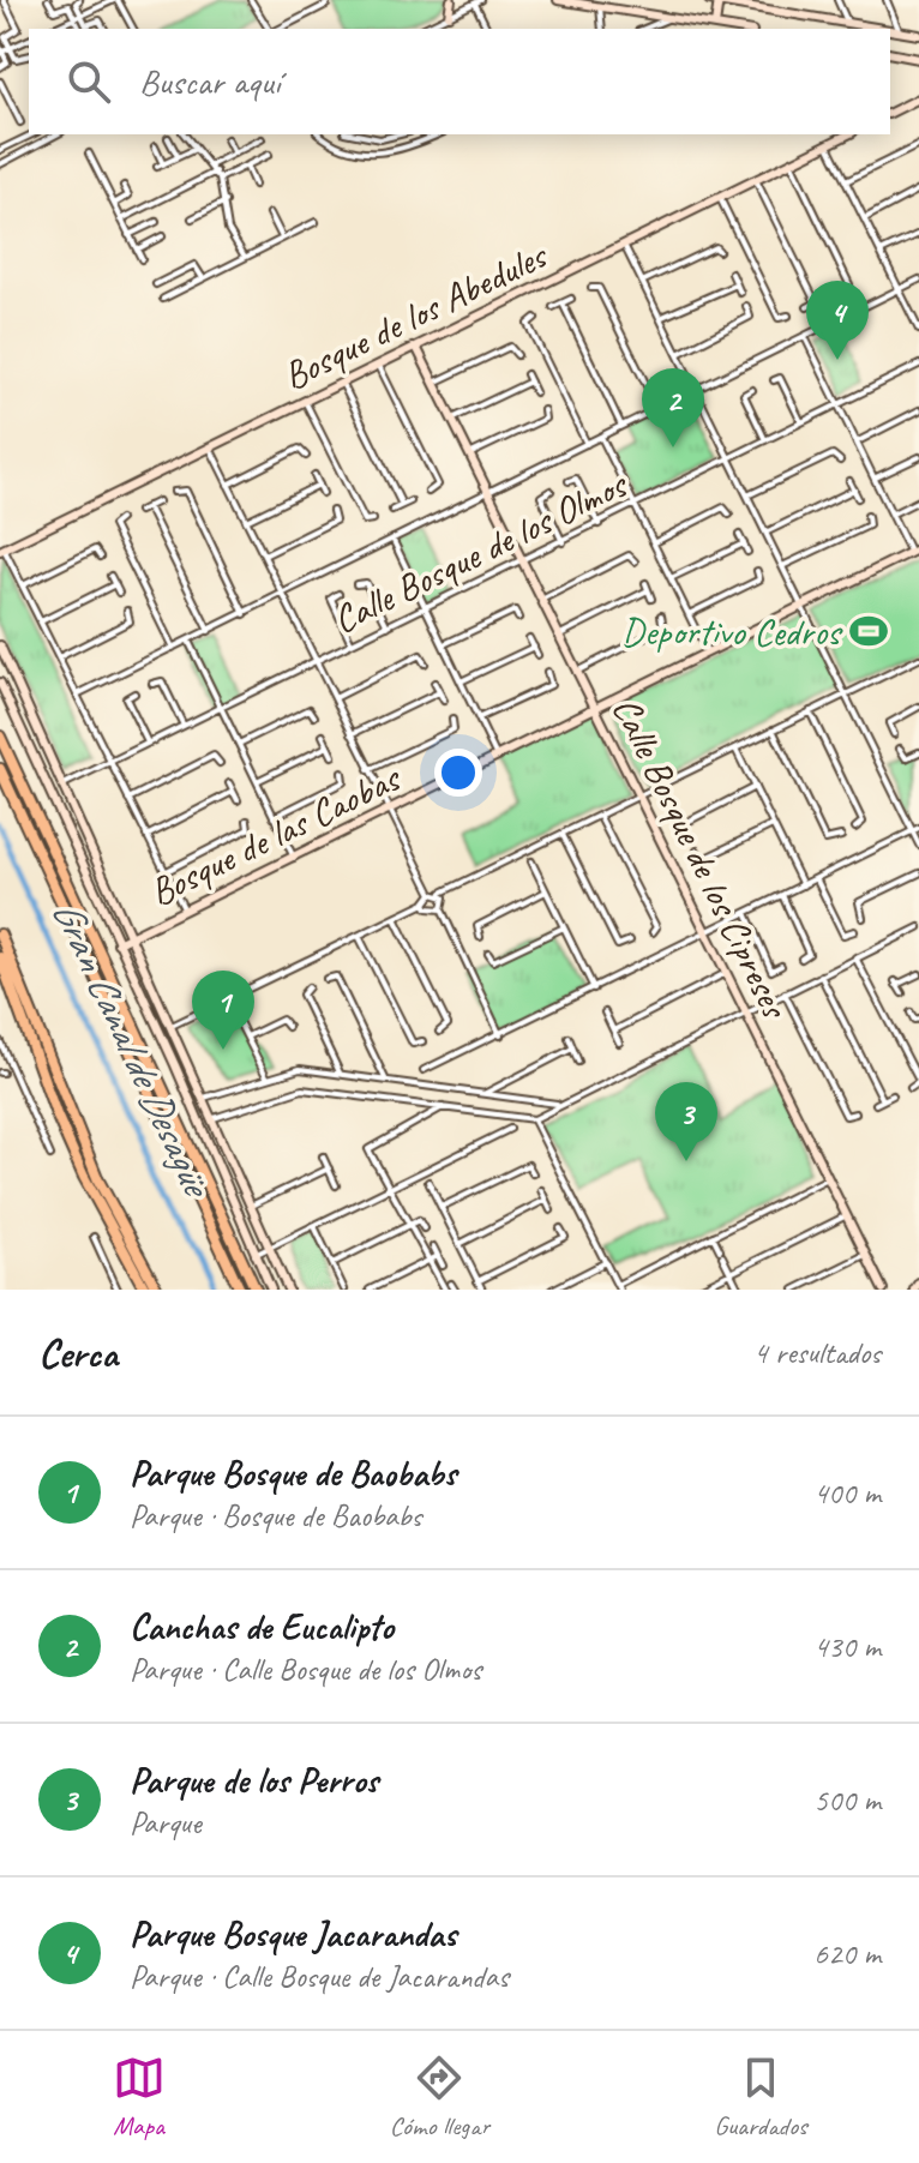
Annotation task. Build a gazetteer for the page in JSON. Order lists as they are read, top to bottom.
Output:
{
  "streets": {
    "street": [
      "Bosque de los Abedules",
      "Calle Bosque de los Olmos",
      "Bosque de las Caobas",
      "Calle Bosque de los Cipreses"
    ]
  },
  "crossings": [
    ["Bosque de los Abedules", "Calle Bosque de los Cipreses"],
    ["Calle Bosque de los Olmos", "Calle Bosque de los Cipreses"],
    ["Bosque de las Caobas", "Calle Bosque de los Cipreses"]
  ],
  "water": ["Gran Canal de Desagüe"],
  "places": {
    "sports": ["Deportivo Cedros"]
  },
  "page": {
    "search": "Buscar aquí",
    "pins": [
      "4",
      "2",
      "1",
      "3"
    ],
    "heading": ["Cerca", "4 resultados"],
    "list": [
      {
        "mark": "1",
        "name": "Parque Bosque de Baobabs",
        "note": "Parque · Bosque de Baobabs",
        "value": "400 m"
      },
      {
        "mark": "2",
        "name": "Canchas de Eucalipto",
        "note": "Parque · Calle Bosque de los Olmos",
        "value": "430 m"
      },
      {
        "mark": "3",
        "name": "Parque de los Perros",
        "note": "Parque",
        "value": "500 m"
      },
      {
        "mark": "4",
        "name": "Parque Bosque Jacarandas",
        "note": "Parque · Calle Bosque de Jacarandas",
        "value": "620 m"
      }
    ],
    "nav": ["Mapa", "Cómo llegar", "Guardados"]
  }
}
